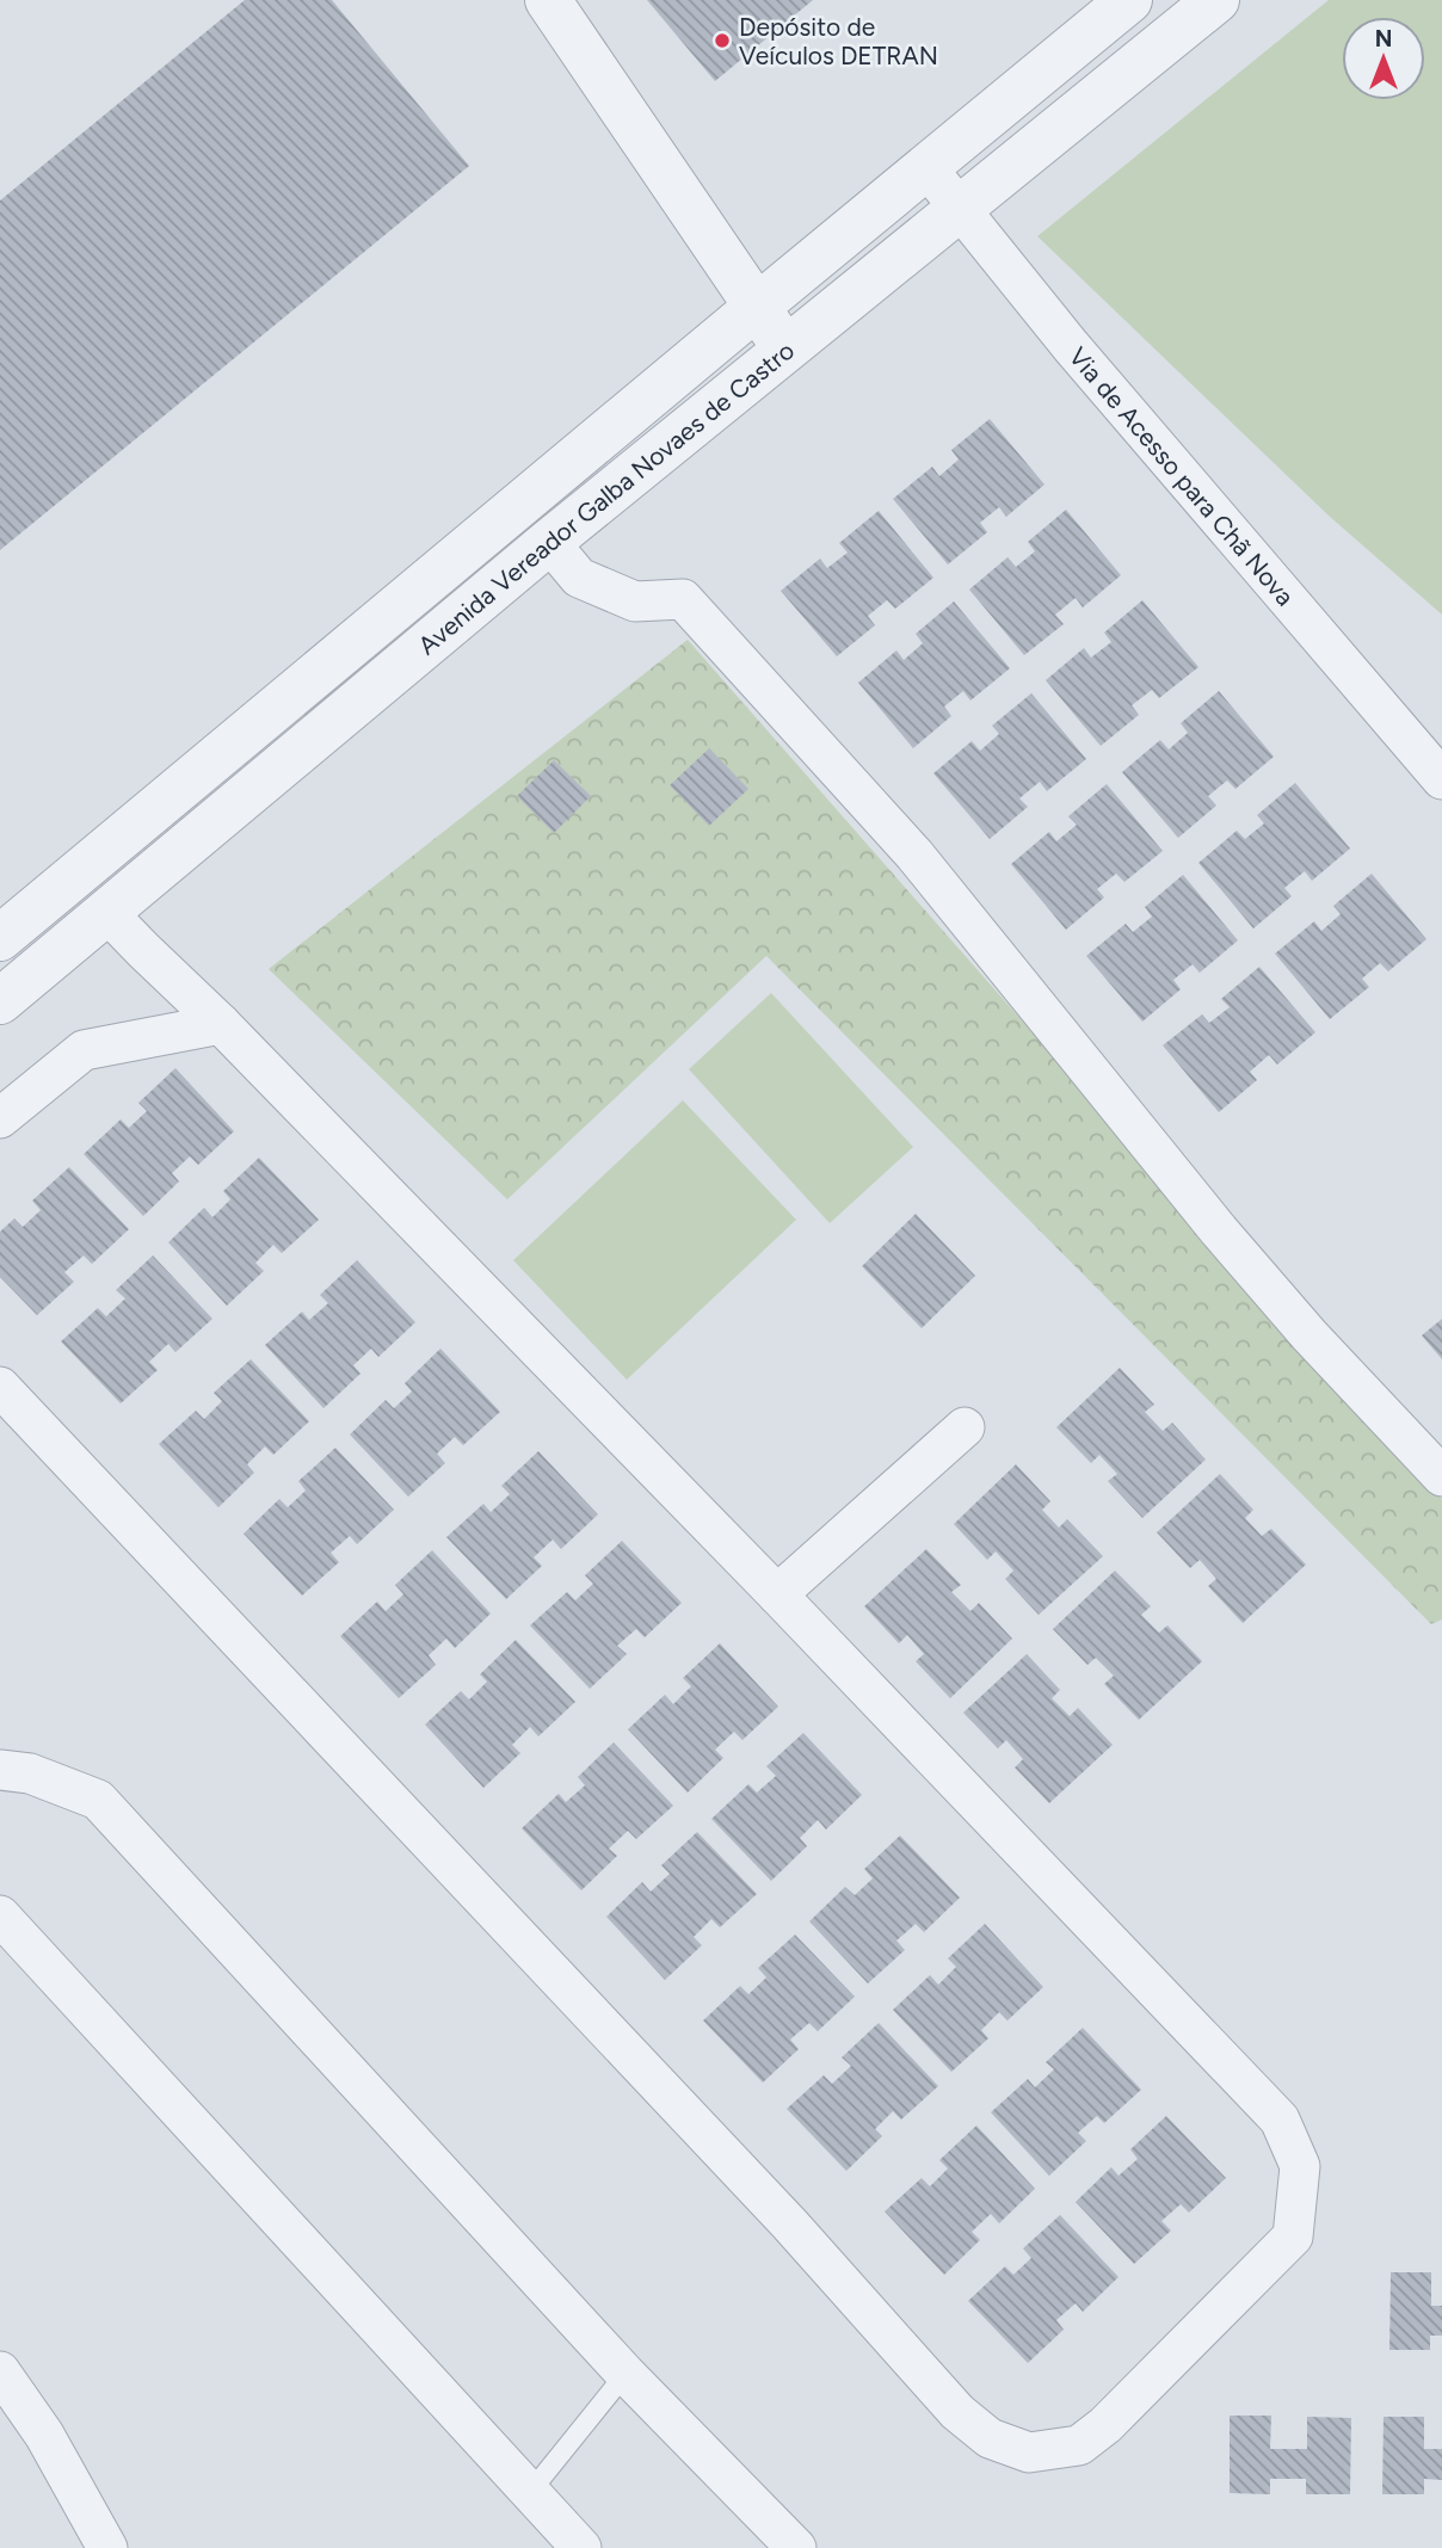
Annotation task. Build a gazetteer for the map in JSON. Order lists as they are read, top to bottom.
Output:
{
  "streets": {
    "street": ["Via de Acesso para Chã Nova", "Avenida Vereador Galba Novaes de Castro"]
  },
  "crossings": [
    ["Via de Acesso para Chã Nova", "Avenida Vereador Galba Novaes de Castro"]
  ],
  "places": ["Depósito de Veículos DETRAN"],
  "north": "top"
}
